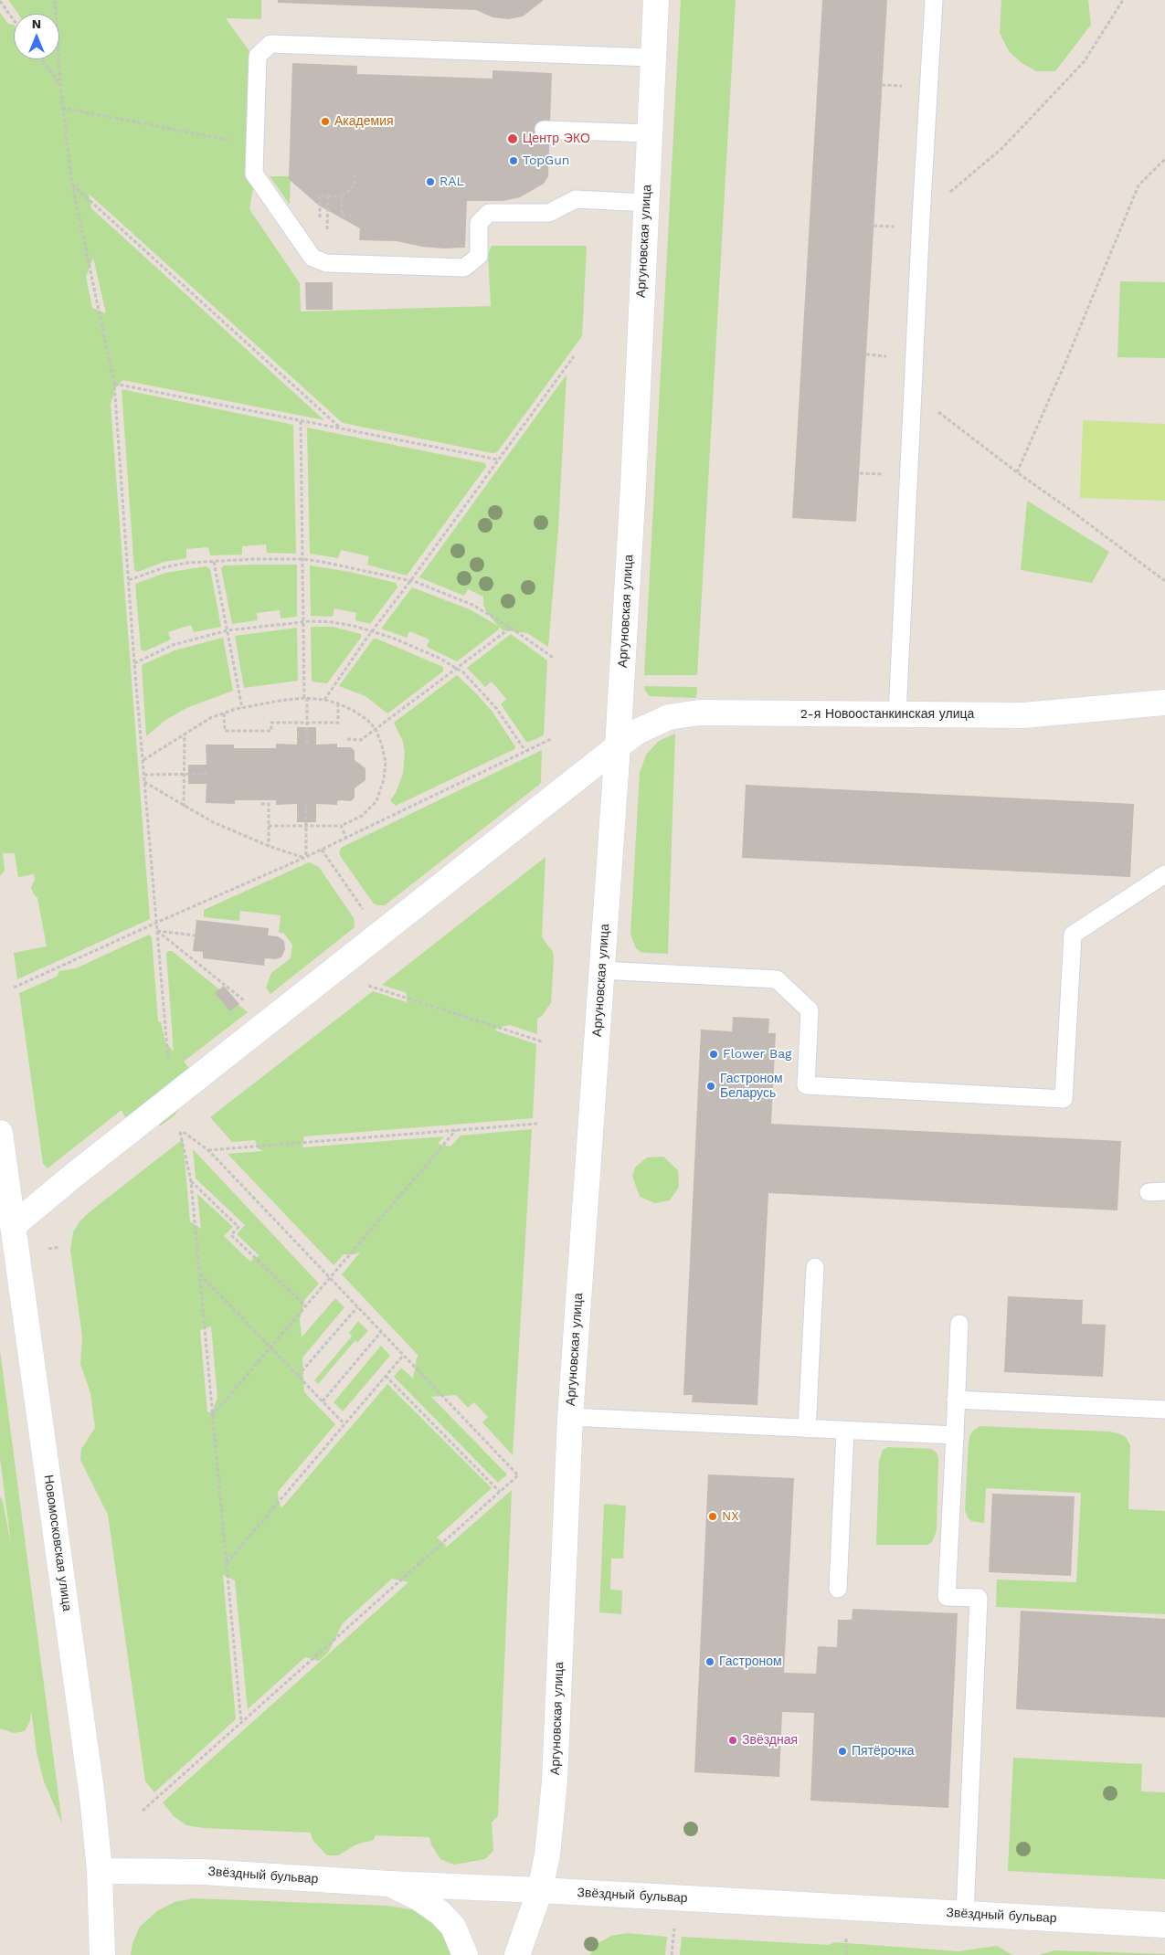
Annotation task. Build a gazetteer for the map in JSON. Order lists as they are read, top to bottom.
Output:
{
  "streets": {
    "main road": [
      "Аргуновская улица",
      "2-я Новоостанкинская улица",
      "Новомосковская улица",
      "Звёздный бульвар"
    ]
  },
  "crossings": [
    ["Аргуновская улица", "2-я Новоостанкинская улица"],
    ["Аргуновская улица", "Звёздный бульвар"],
    ["2-я Новоостанкинская улица", "Новомосковская улица"],
    ["Новомосковская улица", "Звёздный бульвар"]
  ],
  "places": [
    "Академия",
    "Центр ЭКО",
    "TopGun",
    "RAL",
    "Flower Bag",
    "Гастроном Беларусь",
    "NX",
    "Гастроном",
    "Звёздная",
    "Пятёрочка"
  ],
  "north": "top"
}
